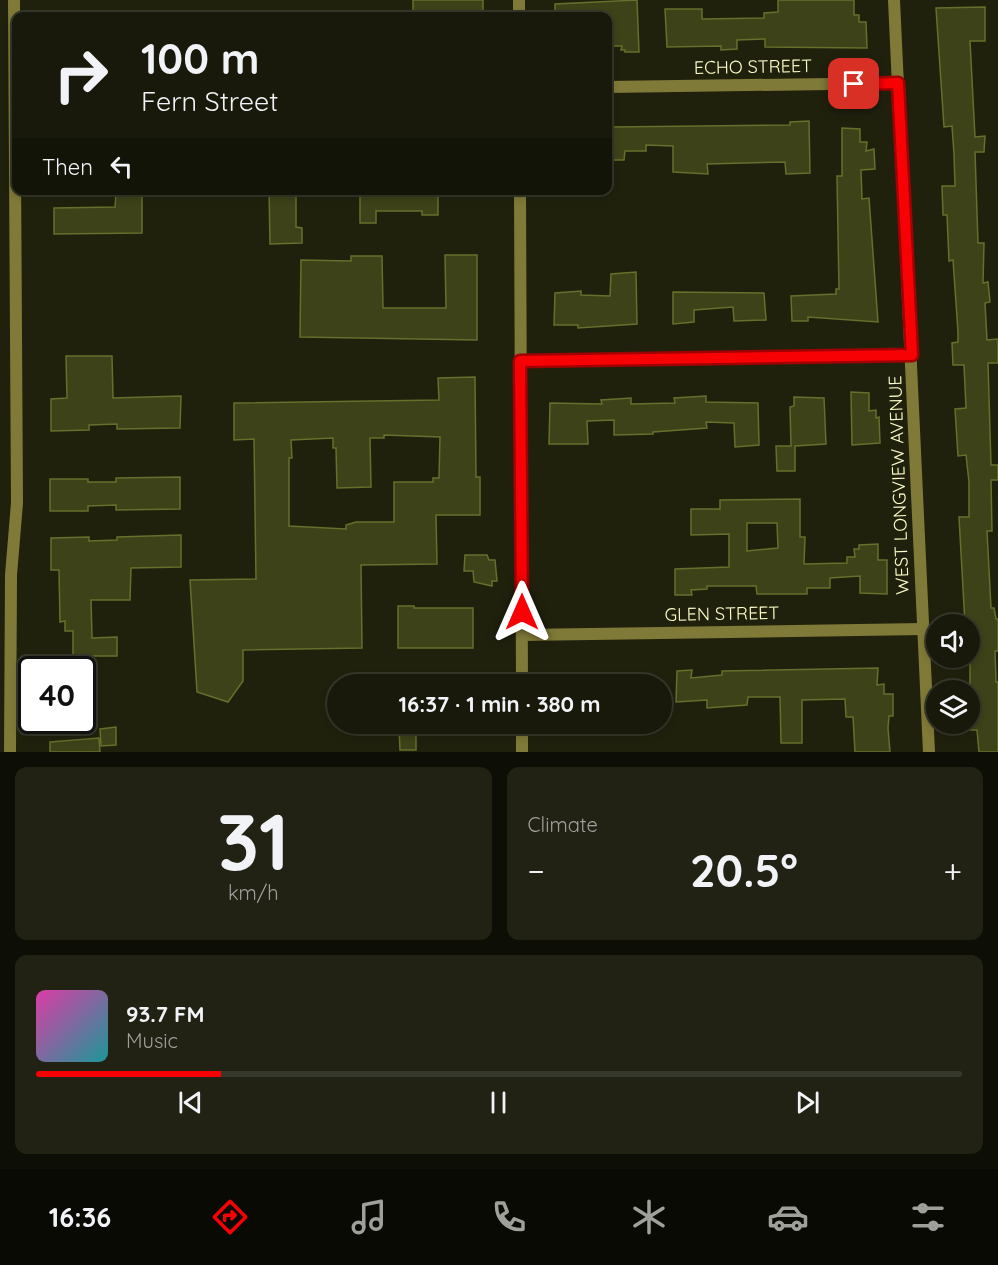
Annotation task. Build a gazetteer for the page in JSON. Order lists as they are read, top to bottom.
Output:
{
  "streets": {
    "street": ["ECHO STREET", "WEST LONGVIEW AVENUE", "GLEN STREET"]
  },
  "crossings": [
    ["ECHO STREET", "WEST LONGVIEW AVENUE"],
    ["WEST LONGVIEW AVENUE", "GLEN STREET"]
  ],
  "page": {
    "turn": ["100 m", "Fern Street"],
    "then": "Then",
    "limit": "40",
    "trip": "16:37 · 1 min · 380 m",
    "tile": [
      ["31", "km/h"],
      "Climate"
    ],
    "heat": ["−", "20.5°", "+"],
    "song": ["93.7 FM", "Music"],
    "tabs": "16:36"
  }
}
